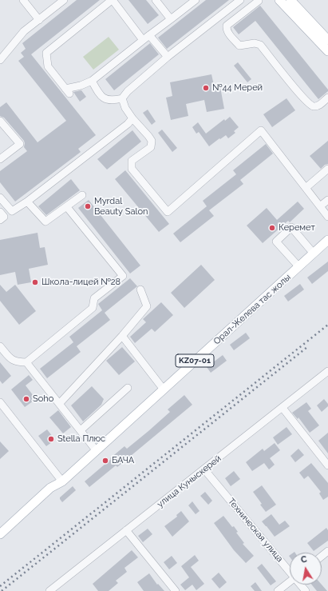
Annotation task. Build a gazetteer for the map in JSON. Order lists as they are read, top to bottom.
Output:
{
  "streets": {
    "main road": ["Орал-Желева тас жолы", "KZ07-01"],
    "street": ["улица Куныскерей", "Техническая улица"]
  },
  "crossings": [
    ["Орал-Желева тас жолы", "KZ07-01"],
    ["улица Куныскерей", "Техническая улица"]
  ],
  "places": [
    "№44 Мерей",
    "Myrdal Beauty Salon",
    "Керемет",
    "Школа-лицей №28",
    "Soho",
    "Stella Плюс",
    "БАЧА"
  ],
  "north": "top"
}
